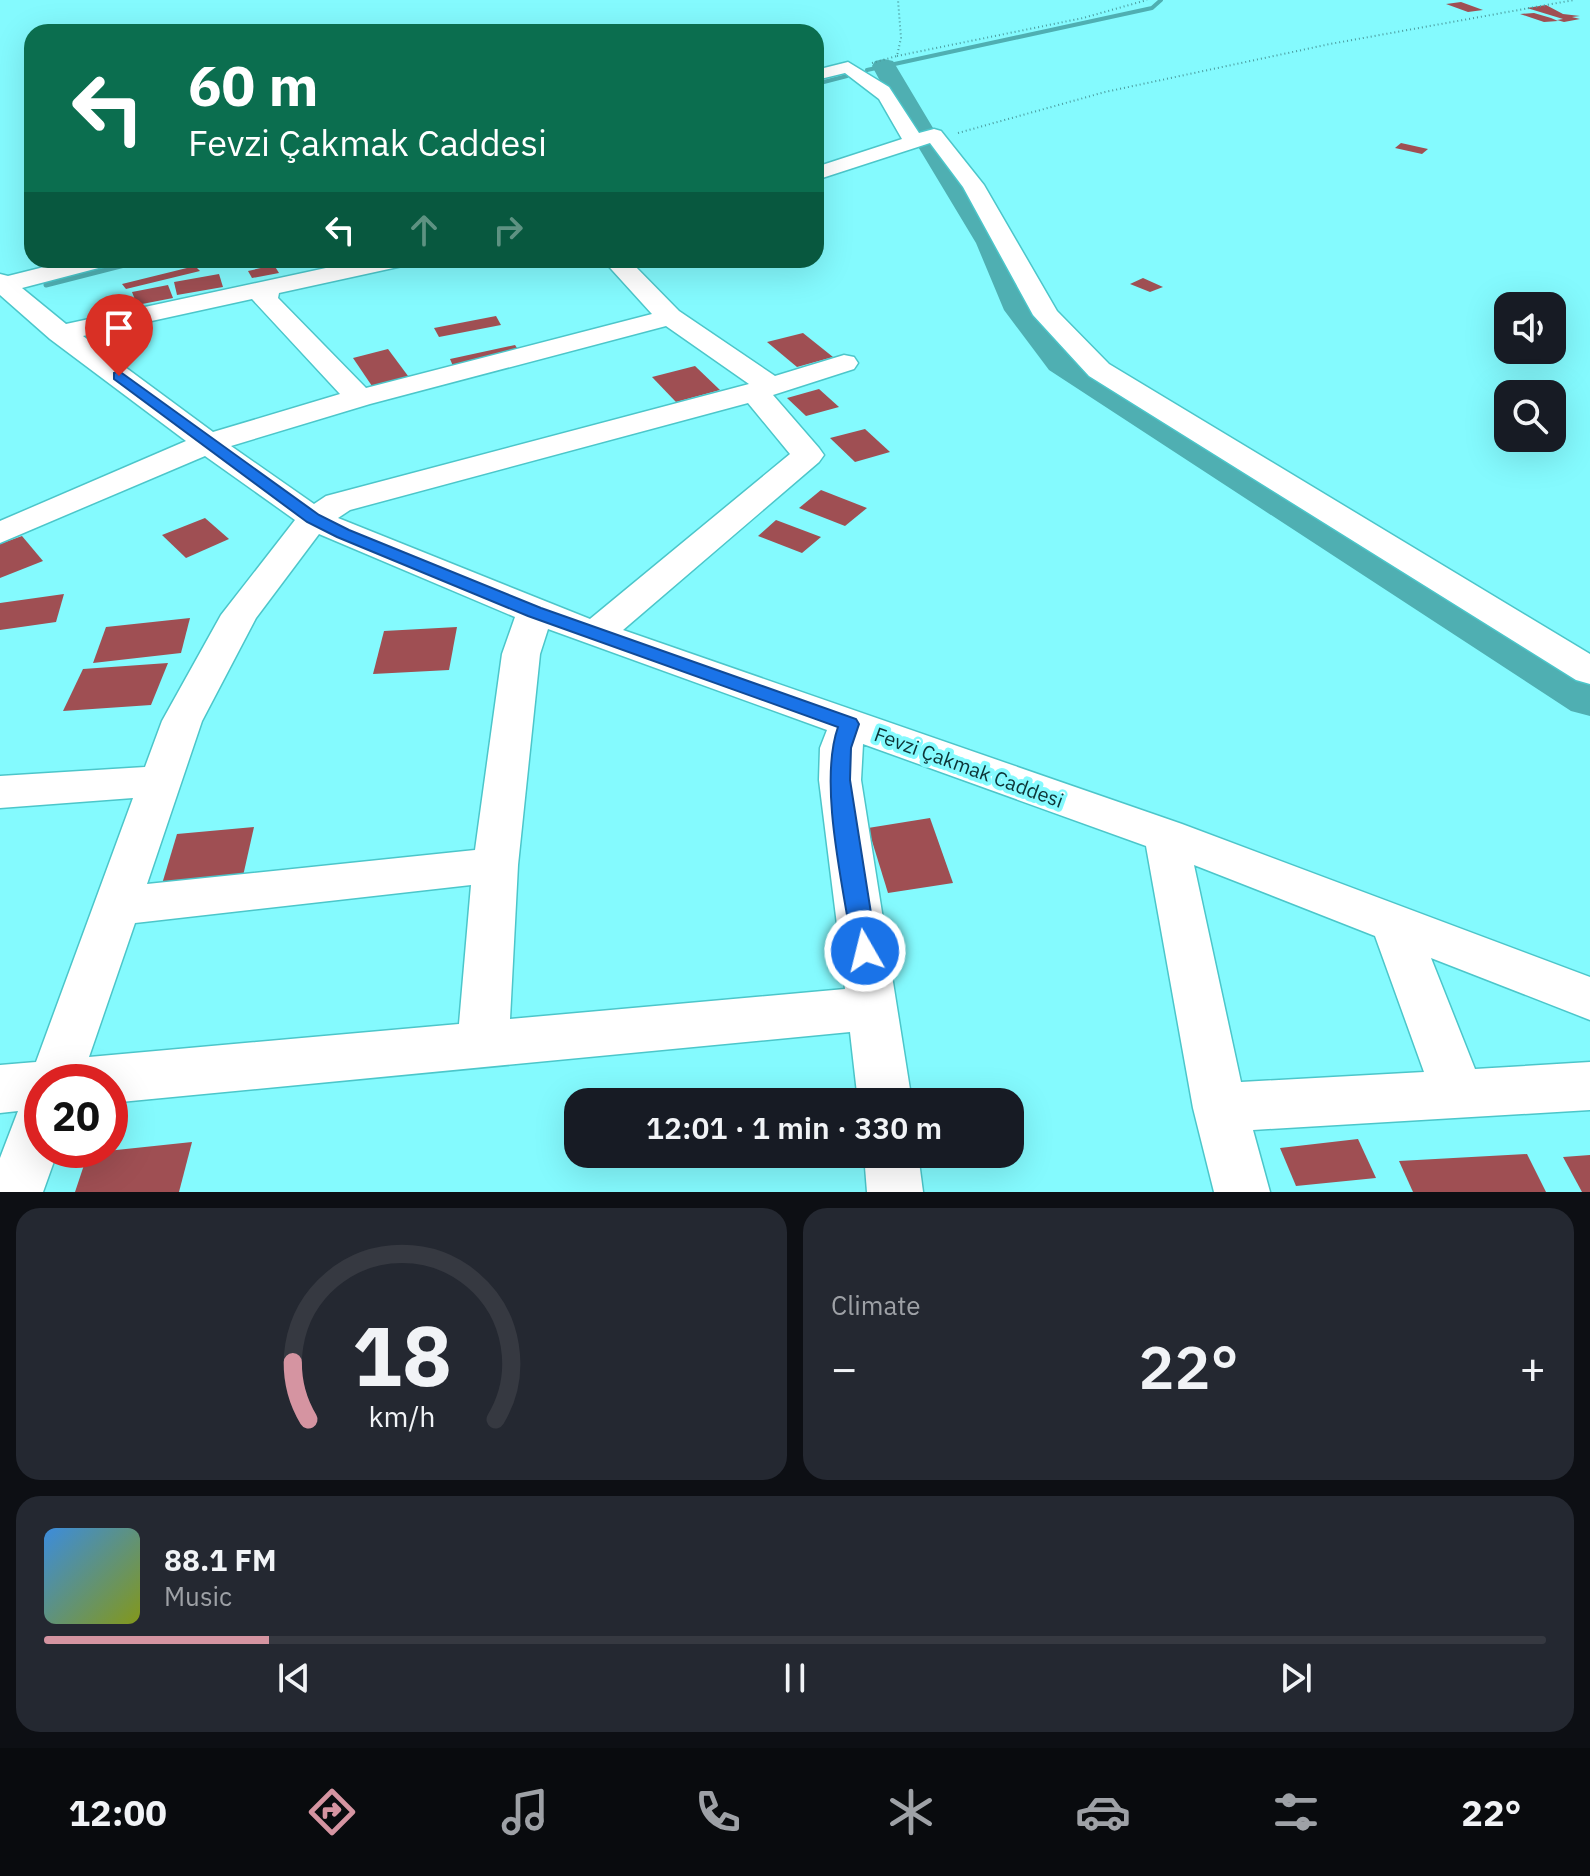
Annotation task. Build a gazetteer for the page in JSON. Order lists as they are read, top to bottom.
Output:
{
  "streets": {
    "street": ["Fevzi Çakmak Caddesi"]
  },
  "page": {
    "turn": ["60 m", "Fevzi Çakmak Caddesi"],
    "limit": "20",
    "trip": "12:01 · 1 min · 330 m",
    "tile": "Climate",
    "heat": ["−", "22°", "+"],
    "song": ["88.1 FM", "Music"],
    "tabs": ["12:00", "22°"],
    "gauge": ["18", "km/h"]
  }
}
